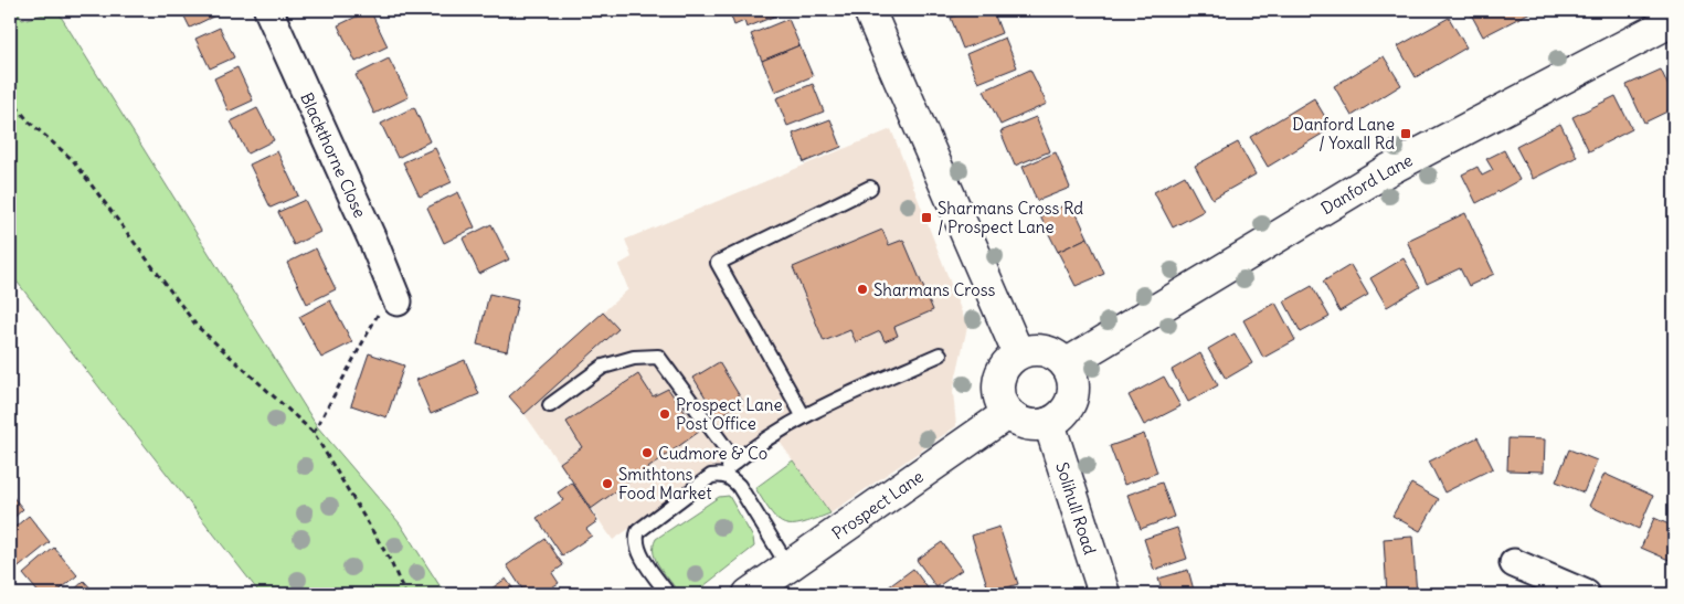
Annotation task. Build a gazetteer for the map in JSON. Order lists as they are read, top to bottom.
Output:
{
  "streets": {
    "street": [
      "Blackthorne Close",
      "Danford Lane",
      "Prospect Lane",
      "Solihull Road"
    ]
  },
  "crossings": [
    ["Danford Lane", "Prospect Lane"],
    ["Danford Lane", "Solihull Road"],
    ["Prospect Lane", "Solihull Road"]
  ],
  "places": {
    "transit": ["Danford Lane / Yoxall Rd", "Sharmans Cross Rd / Prospect Lane"],
    "other": [
      "Sharmans Cross",
      "Prospect Lane Post Office",
      "Cudmore & Co",
      "Smithtons Food Market"
    ]
  }
}
